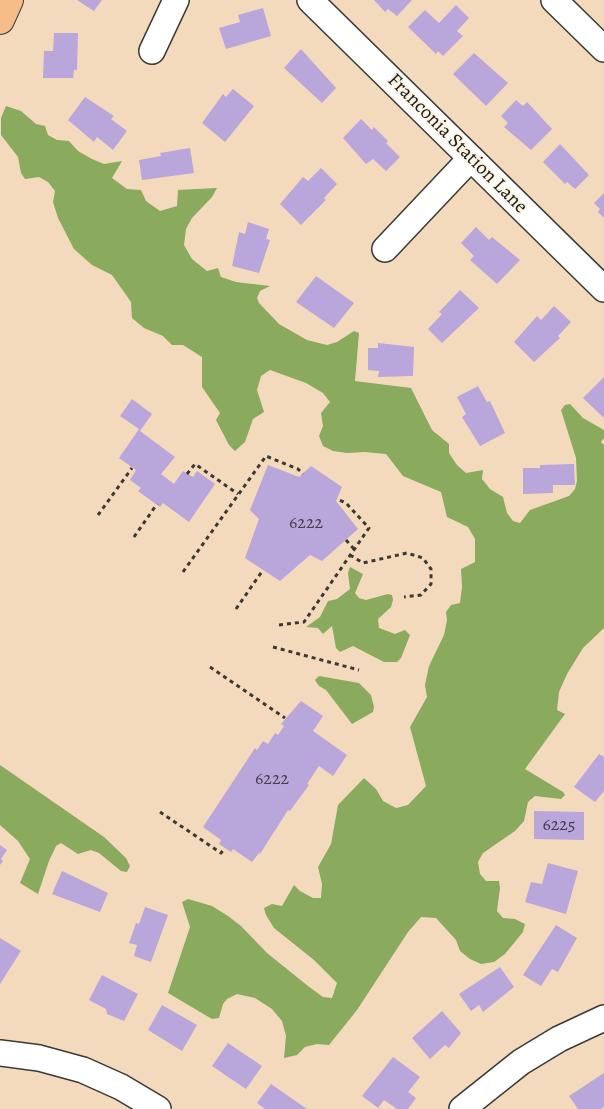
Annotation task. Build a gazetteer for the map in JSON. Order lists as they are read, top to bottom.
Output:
{
  "streets": {
    "street": ["Franconia Station Lane"]
  },
  "house_numbers": ["6222", "6222", "6225"]
}
